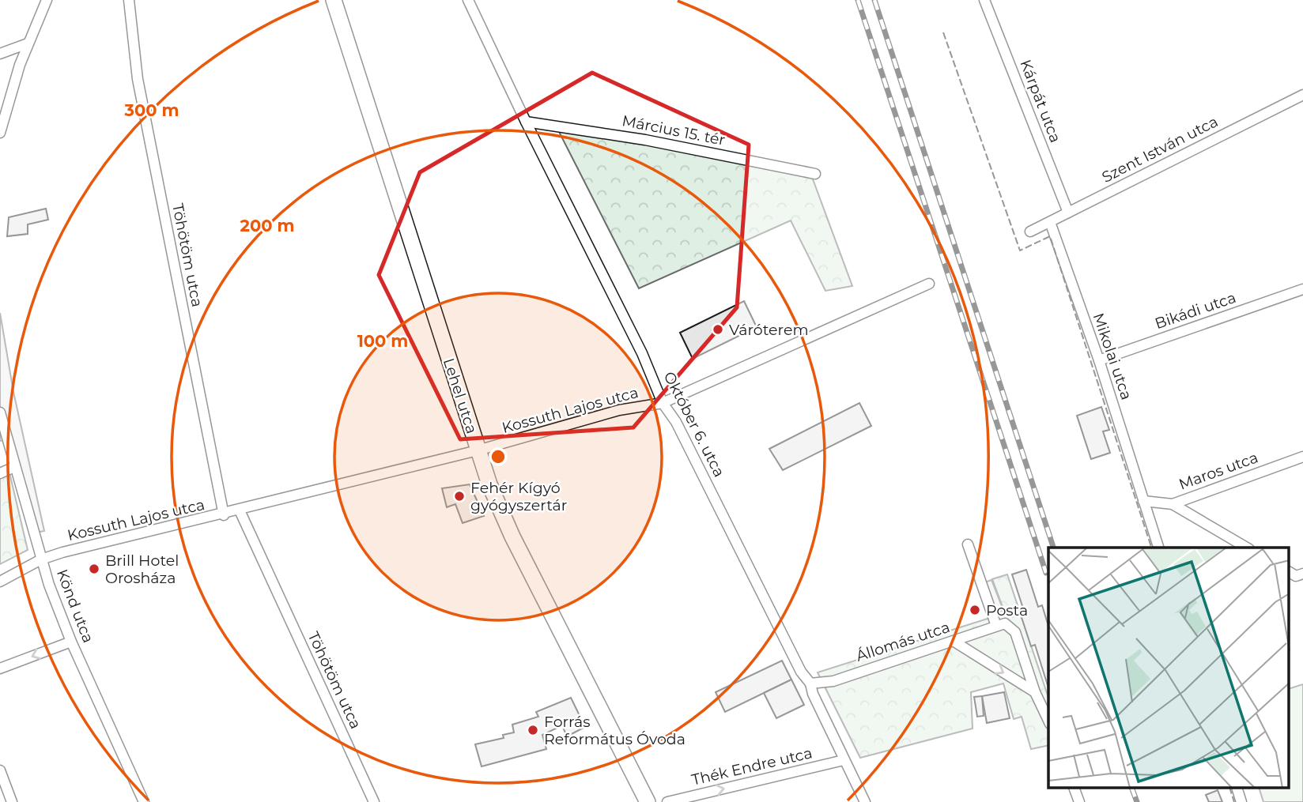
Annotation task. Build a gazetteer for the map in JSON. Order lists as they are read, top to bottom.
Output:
{
  "streets": {
    "main road": ["Lehel utca"],
    "street": [
      "Kárpát utca",
      "Március 15. tér",
      "Szent István utca",
      "Töhötöm utca",
      "Bikádi utca",
      "Mikolai utca",
      "Kossuth Lajos utca",
      "Október 6. utca",
      "Maros utca",
      "Könd utca",
      "Állomás utca",
      "Thék Endre utca"
    ]
  },
  "crossings": [
    ["Kárpát utca", "Szent István utca"],
    ["Március 15. tér", "Október 6. utca"],
    ["Szent István utca", "Mikolai utca"],
    ["Töhötöm utca", "Kossuth Lajos utca"],
    ["Bikádi utca", "Mikolai utca"],
    ["Mikolai utca", "Maros utca"],
    ["Lehel utca", "Kossuth Lajos utca"],
    ["Kossuth Lajos utca", "Október 6. utca"],
    ["Kossuth Lajos utca", "Könd utca"],
    ["Október 6. utca", "Állomás utca"],
    ["Október 6. utca", "Thék Endre utca"]
  ],
  "one_way": ["Thék Endre utca"],
  "places": [
    "Váróterem",
    "Fehér Kígyó gyógyszertár",
    "Brill Hotel Orosháza",
    "Posta",
    "Forrás Református Óvoda"
  ],
  "rings": ["300 m", "200 m", "100 m"]
}
